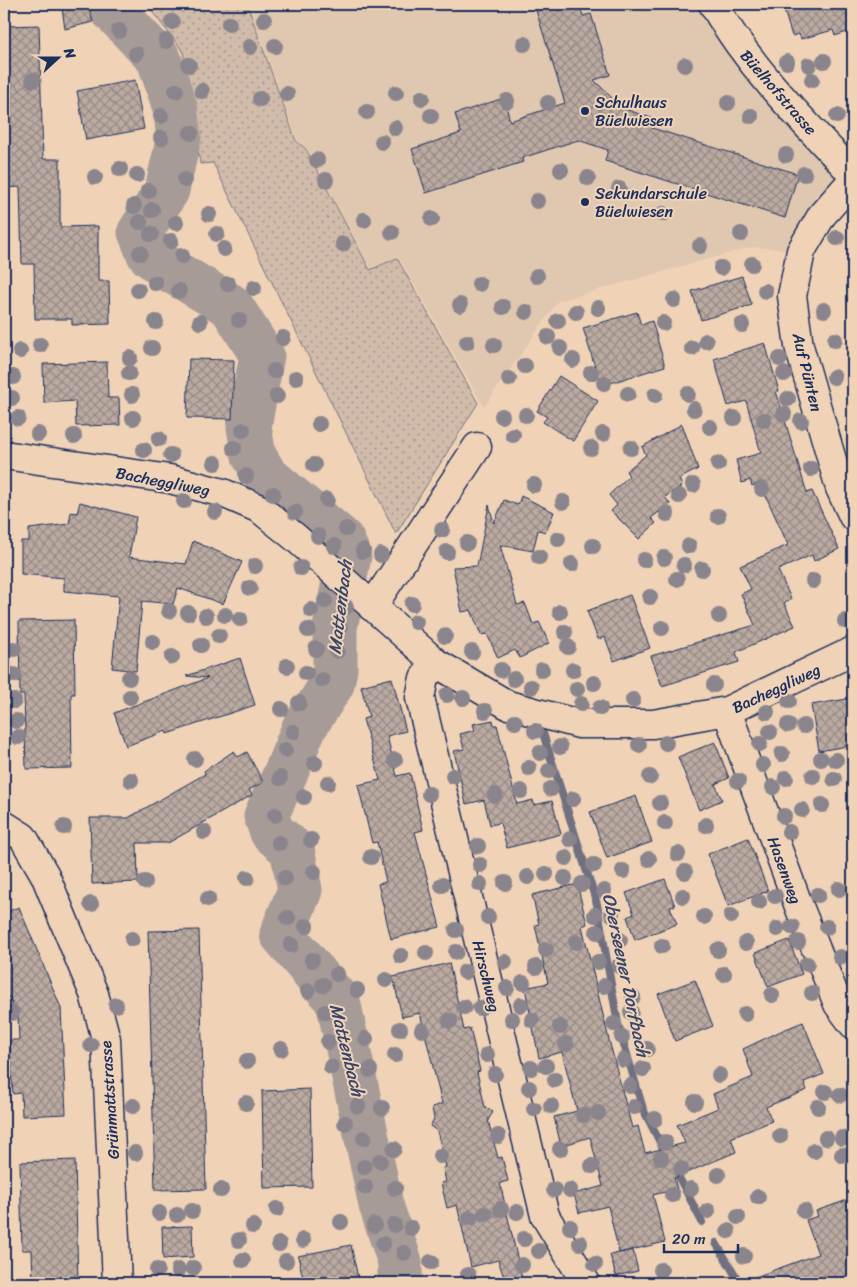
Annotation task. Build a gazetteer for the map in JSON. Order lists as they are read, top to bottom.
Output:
{
  "streets": {
    "street": [
      "Büelhofstrasse",
      "Auf Pünten",
      "Bacheggliweg",
      "Hasenweg",
      "Hirschweg",
      "Grünmattstrasse"
    ]
  },
  "crossings": [
    ["Bacheggliweg", "Hasenweg"],
    ["Bacheggliweg", "Hirschweg"]
  ],
  "water": ["Mattenbach", "Oberseener Dorfbach"],
  "places": ["Schulhaus Büelwiesen", "Sekundarschule Büelwiesen"],
  "scale_bar": "20 m",
  "north": "right"
}
